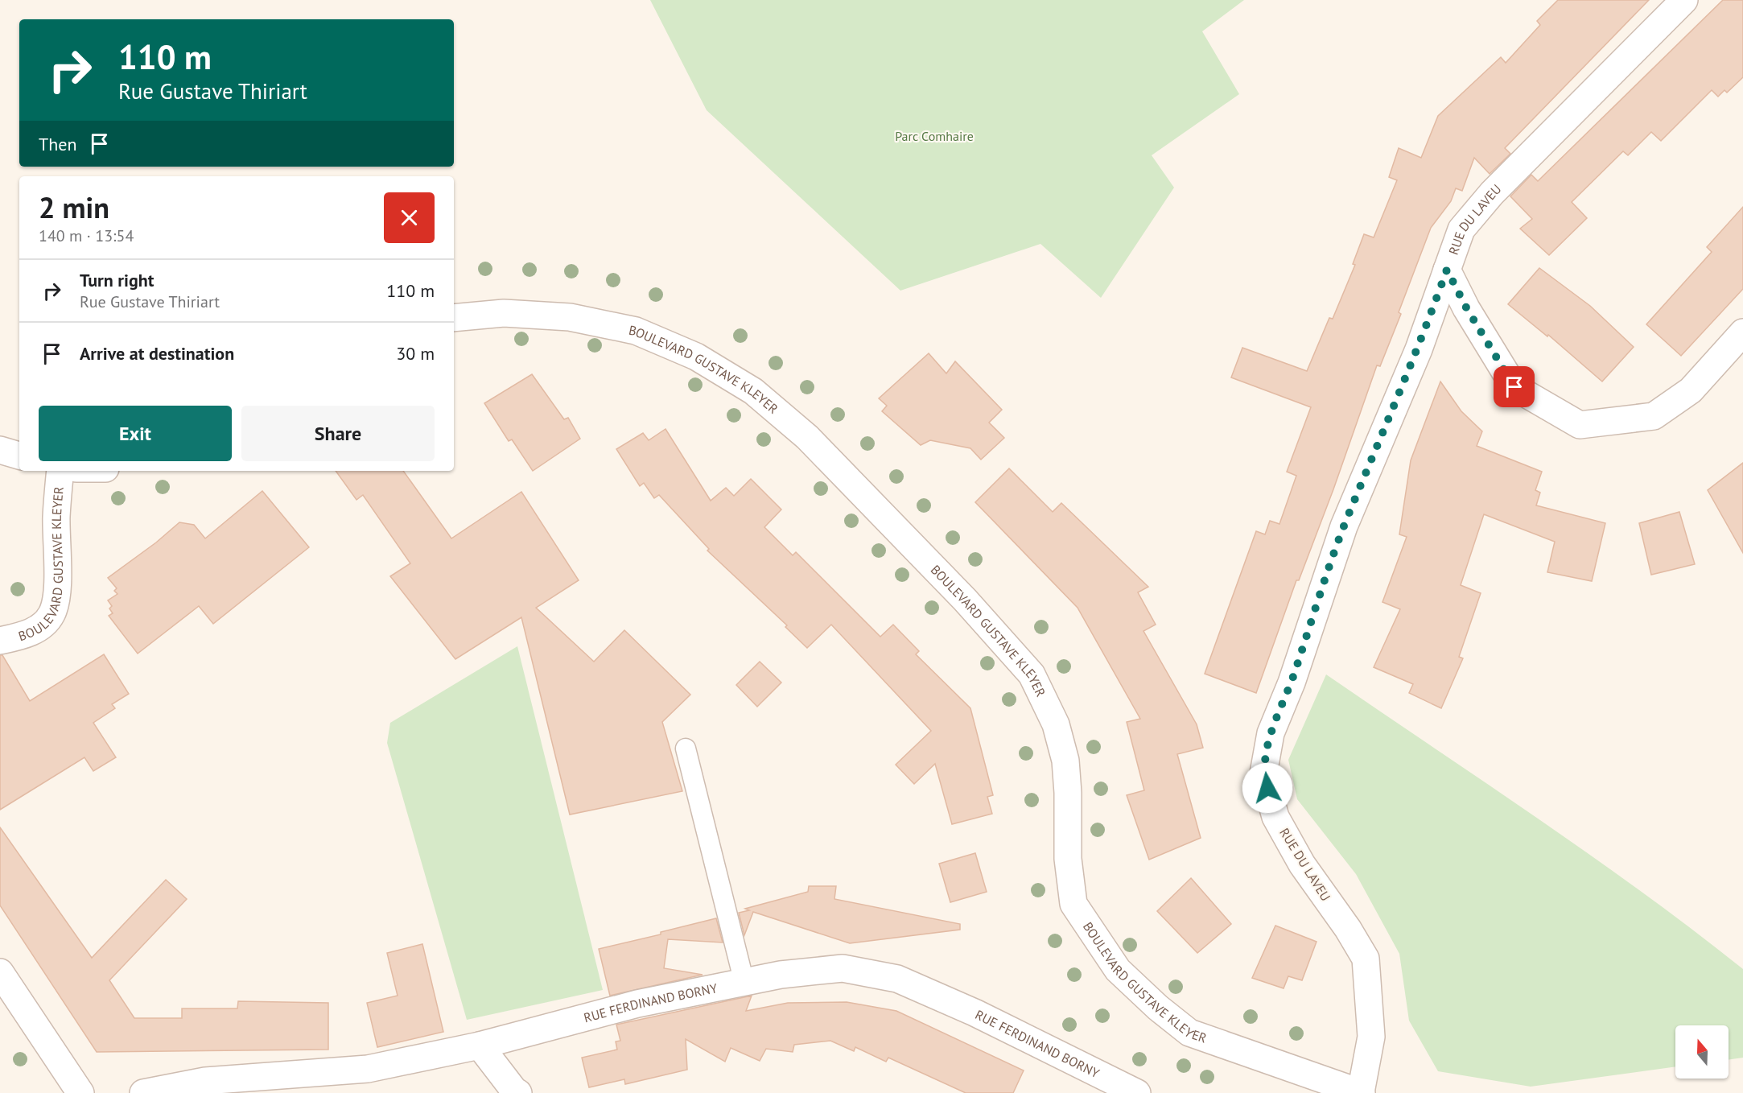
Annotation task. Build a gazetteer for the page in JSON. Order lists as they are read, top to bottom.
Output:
{
  "streets": {
    "street": ["RUE DU LAVEU", "BOULEVARD GUSTAVE KLEYER", "RUE FERDINAND BORNY"]
  },
  "crossings": [
    ["RUE DU LAVEU", "BOULEVARD GUSTAVE KLEYER"]
  ],
  "parks": ["Parc Comhaire"],
  "north": "top",
  "page": {
    "turn": ["110 m", "Rue Gustave Thiriart"],
    "then": "Then",
    "heading": ["2 min", "140 m · 13:54"],
    "list": [
      {
        "name": "Turn right",
        "note": "Rue Gustave Thiriart",
        "value": "110 m"
      },
      {
        "name": "Arrive at destination",
        "value": "30 m"
      }
    ],
    "buttons": ["Exit", "Share"]
  }
}
